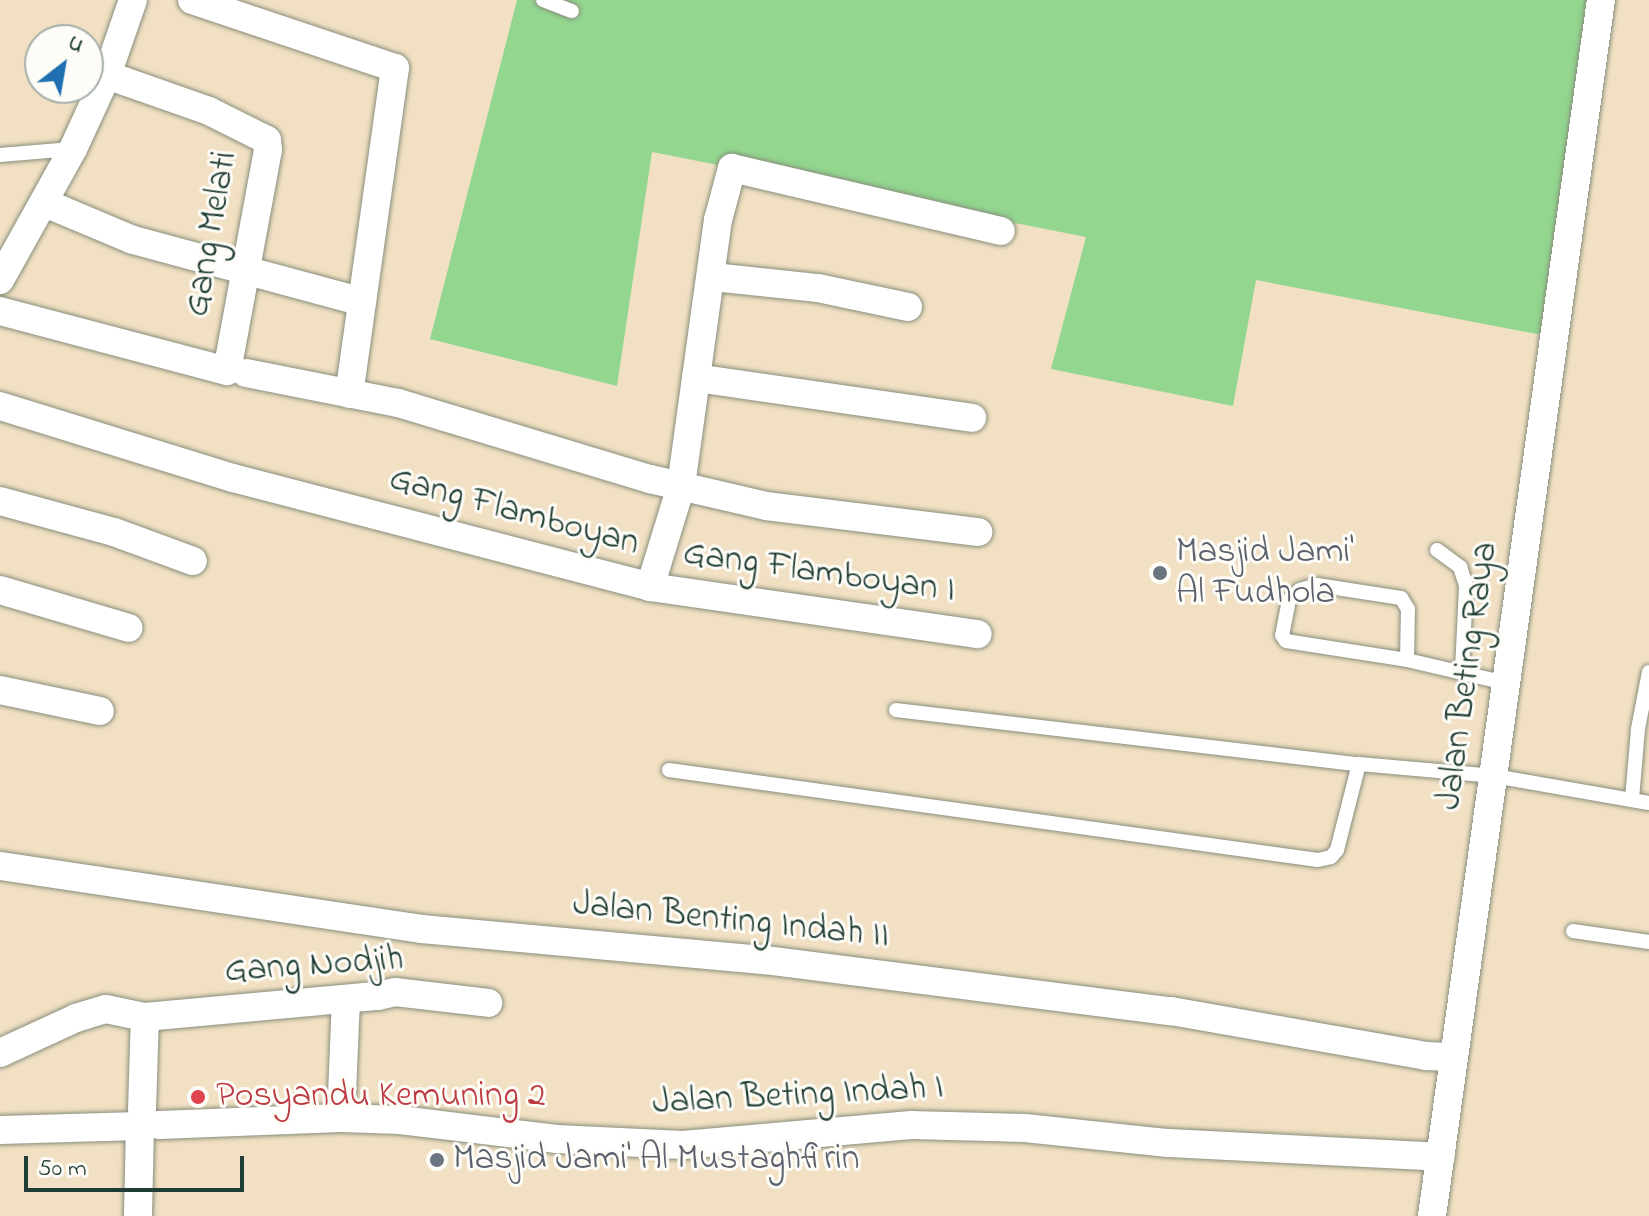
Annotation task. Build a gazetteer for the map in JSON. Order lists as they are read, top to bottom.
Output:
{
  "streets": {
    "street": [
      "Gang Melati",
      "Gang Flamboyan",
      "Gang Flamboyan I",
      "Jalan Beting Raya",
      "Jalan Benting Indah II",
      "Gang Nodjih",
      "Jalan Beting Indah I"
    ]
  },
  "crossings": [
    ["Gang Flamboyan", "Gang Flamboyan I"],
    ["Jalan Beting Raya", "Jalan Benting Indah II"],
    ["Jalan Beting Raya", "Jalan Beting Indah I"]
  ],
  "places": ["Masjid Jami' Al Fudhola", "Posyandu Kemuning 2", "Masjid Jami' Al Mustaghfirin"],
  "scale_bar": "50 m",
  "north": "top right"
}
